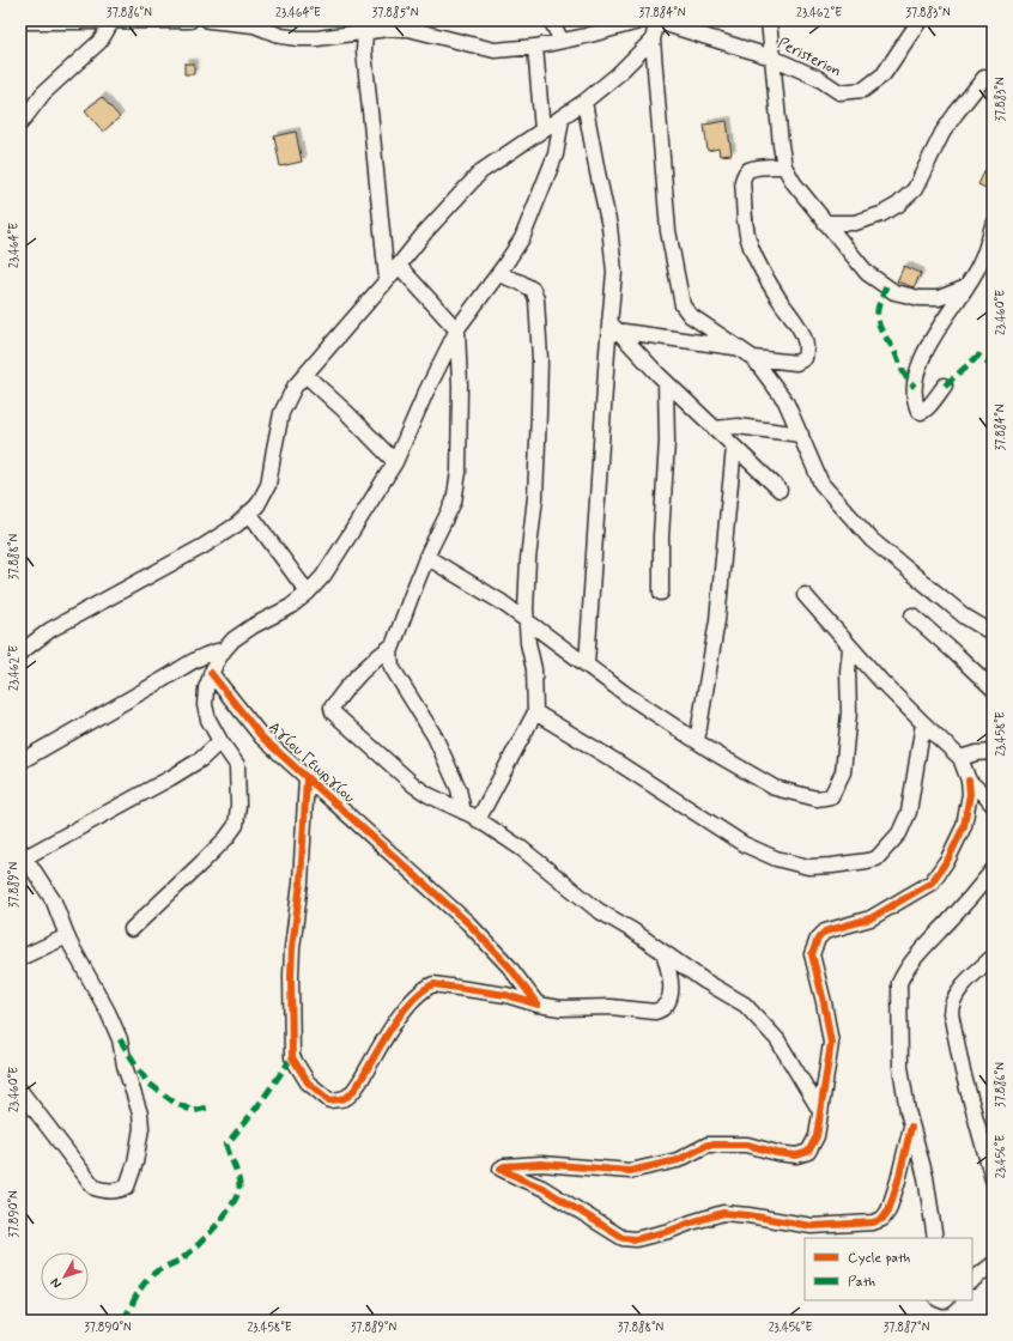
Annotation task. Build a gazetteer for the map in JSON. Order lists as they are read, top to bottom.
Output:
{
  "streets": {
    "street": ["Peristerion", "Αγίου Γεωργίου"]
  },
  "legend": ["Cycle path", "Path"],
  "north": "bottom left",
  "coordinates": [
    "37.886°N",
    "23.464°E",
    "37.885°N",
    "37.884°N",
    "23.462°E",
    "37.883°N",
    "23.460°E",
    "37.888°N",
    "23.458°E",
    "37.889°N",
    "23.456°E",
    "37.890°N",
    "37.887°N"
  ]
}
